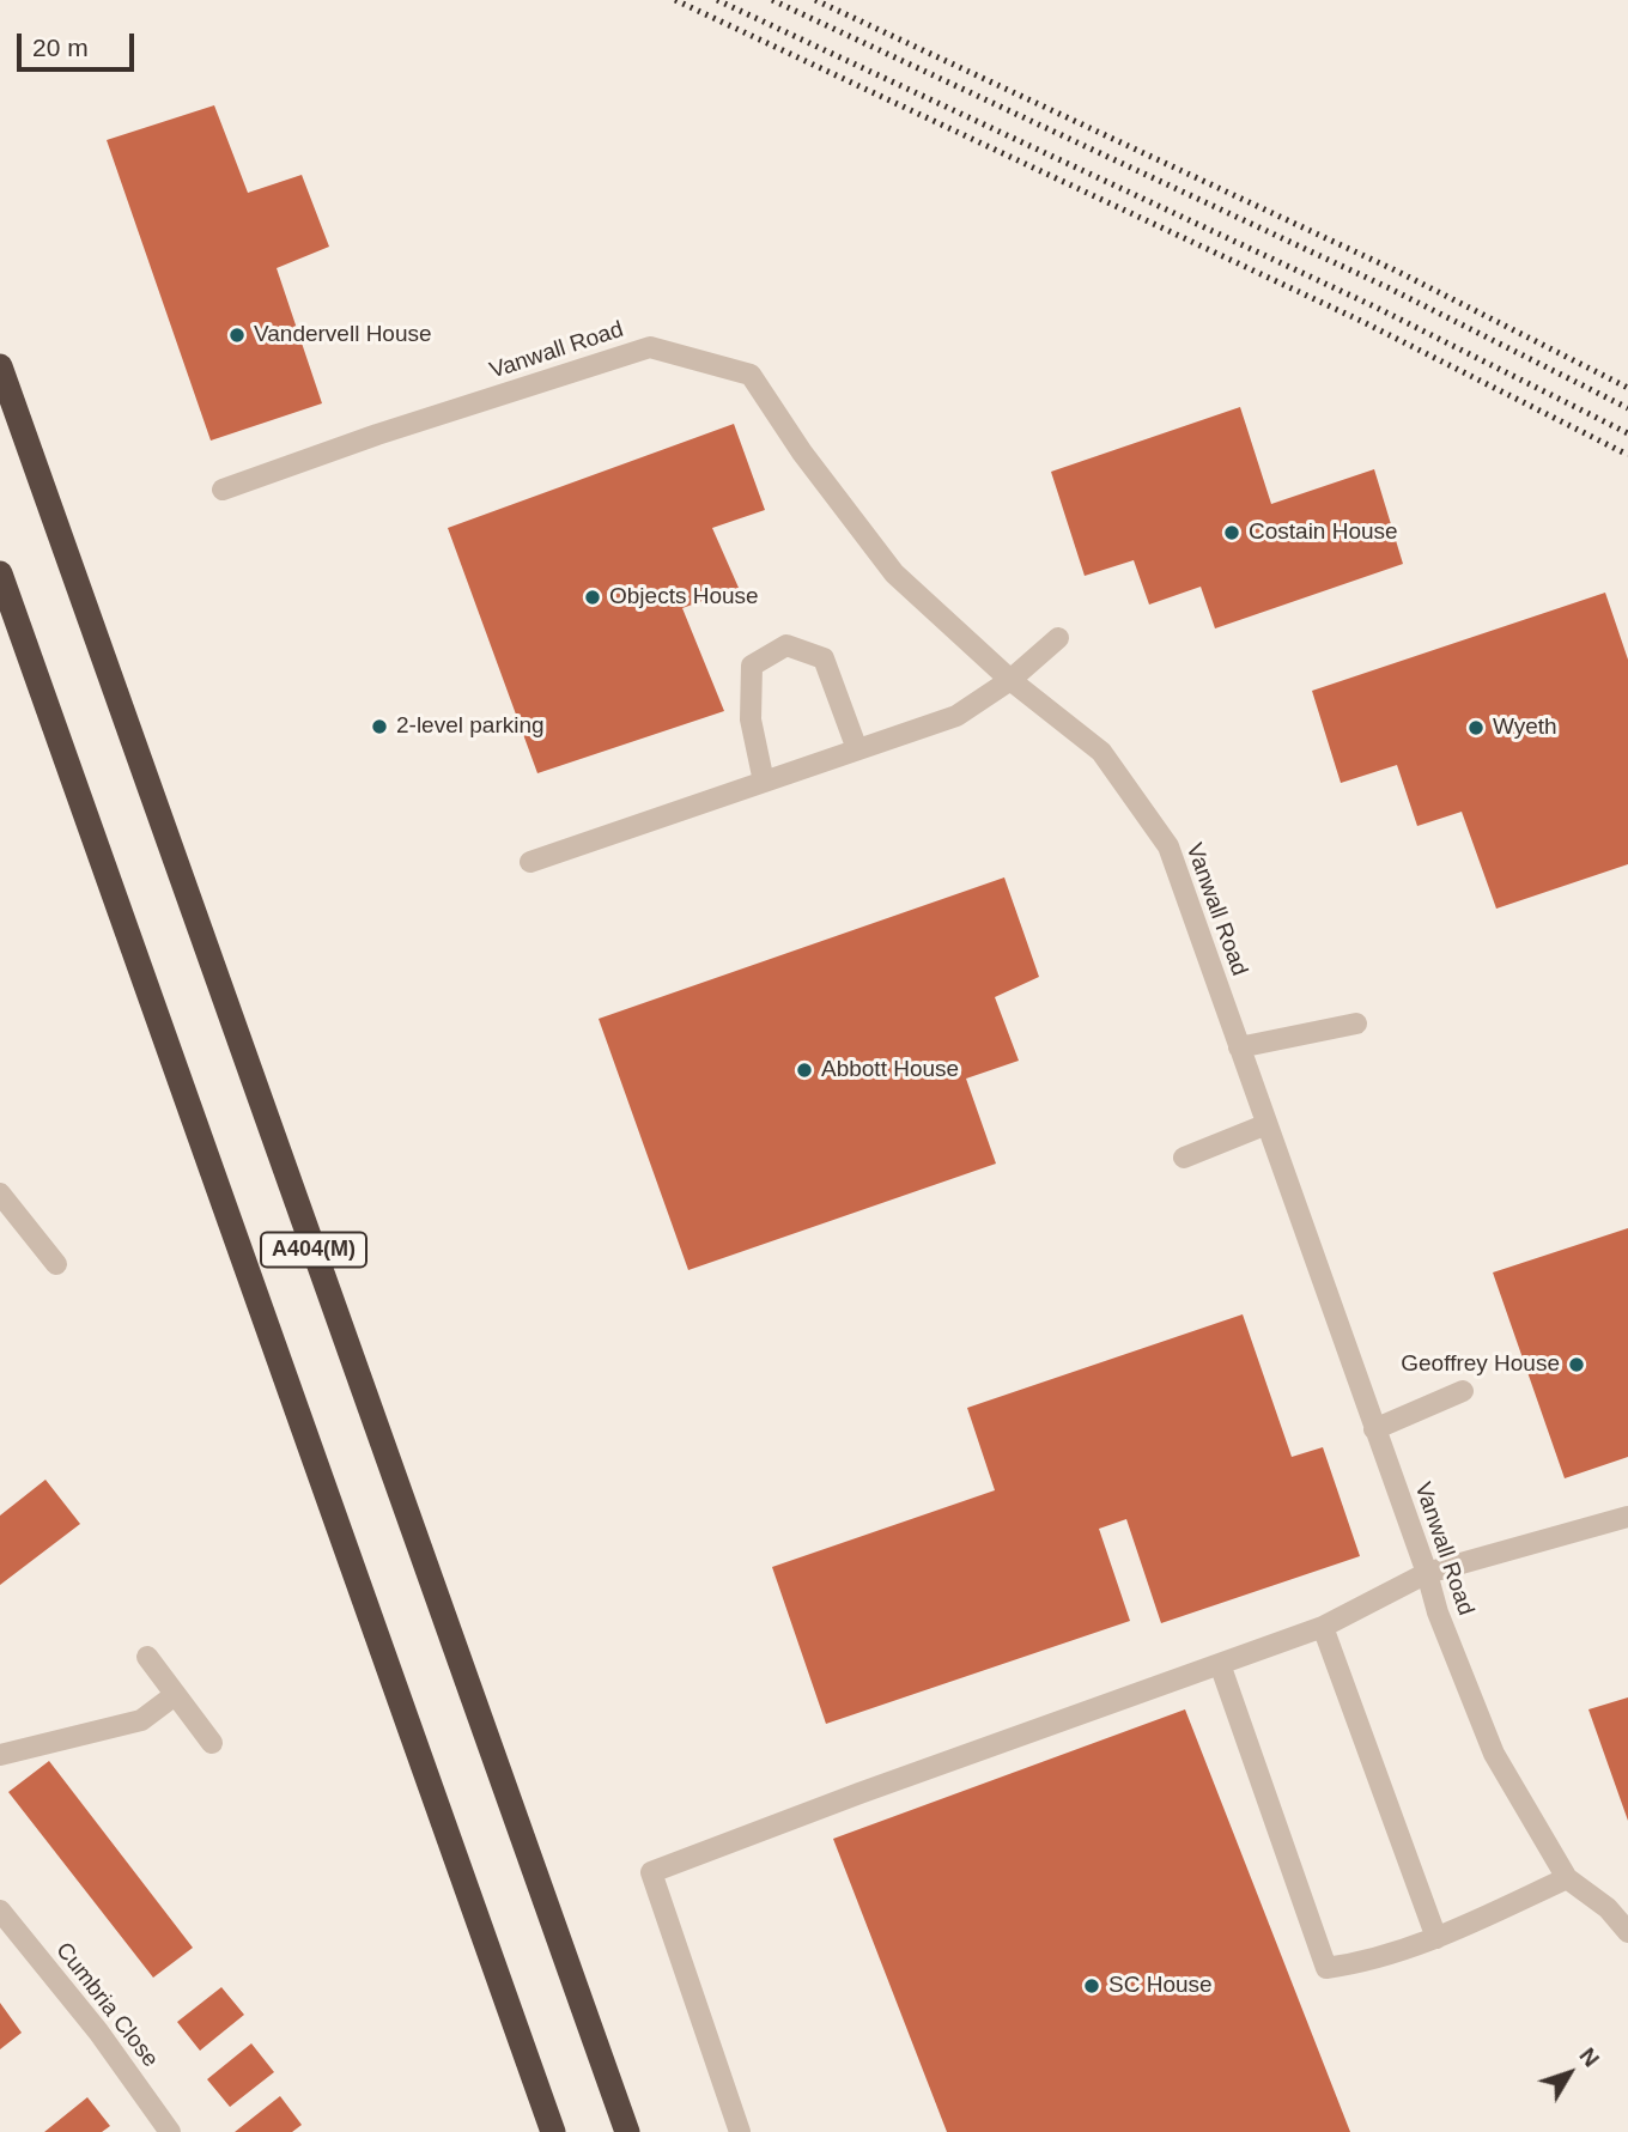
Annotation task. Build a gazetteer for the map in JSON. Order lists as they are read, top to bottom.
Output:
{
  "streets": {
    "highway": ["A404(M)"],
    "street": ["Vanwall Road", "Cumbria Close"]
  },
  "places": [
    "Vandervell House",
    "Costain House",
    "Objects House",
    "2-level parking",
    "Wyeth",
    "Abbott House",
    "Geoffrey House",
    "SC House"
  ],
  "scale_bar": "20 m",
  "north": "top right"
}
